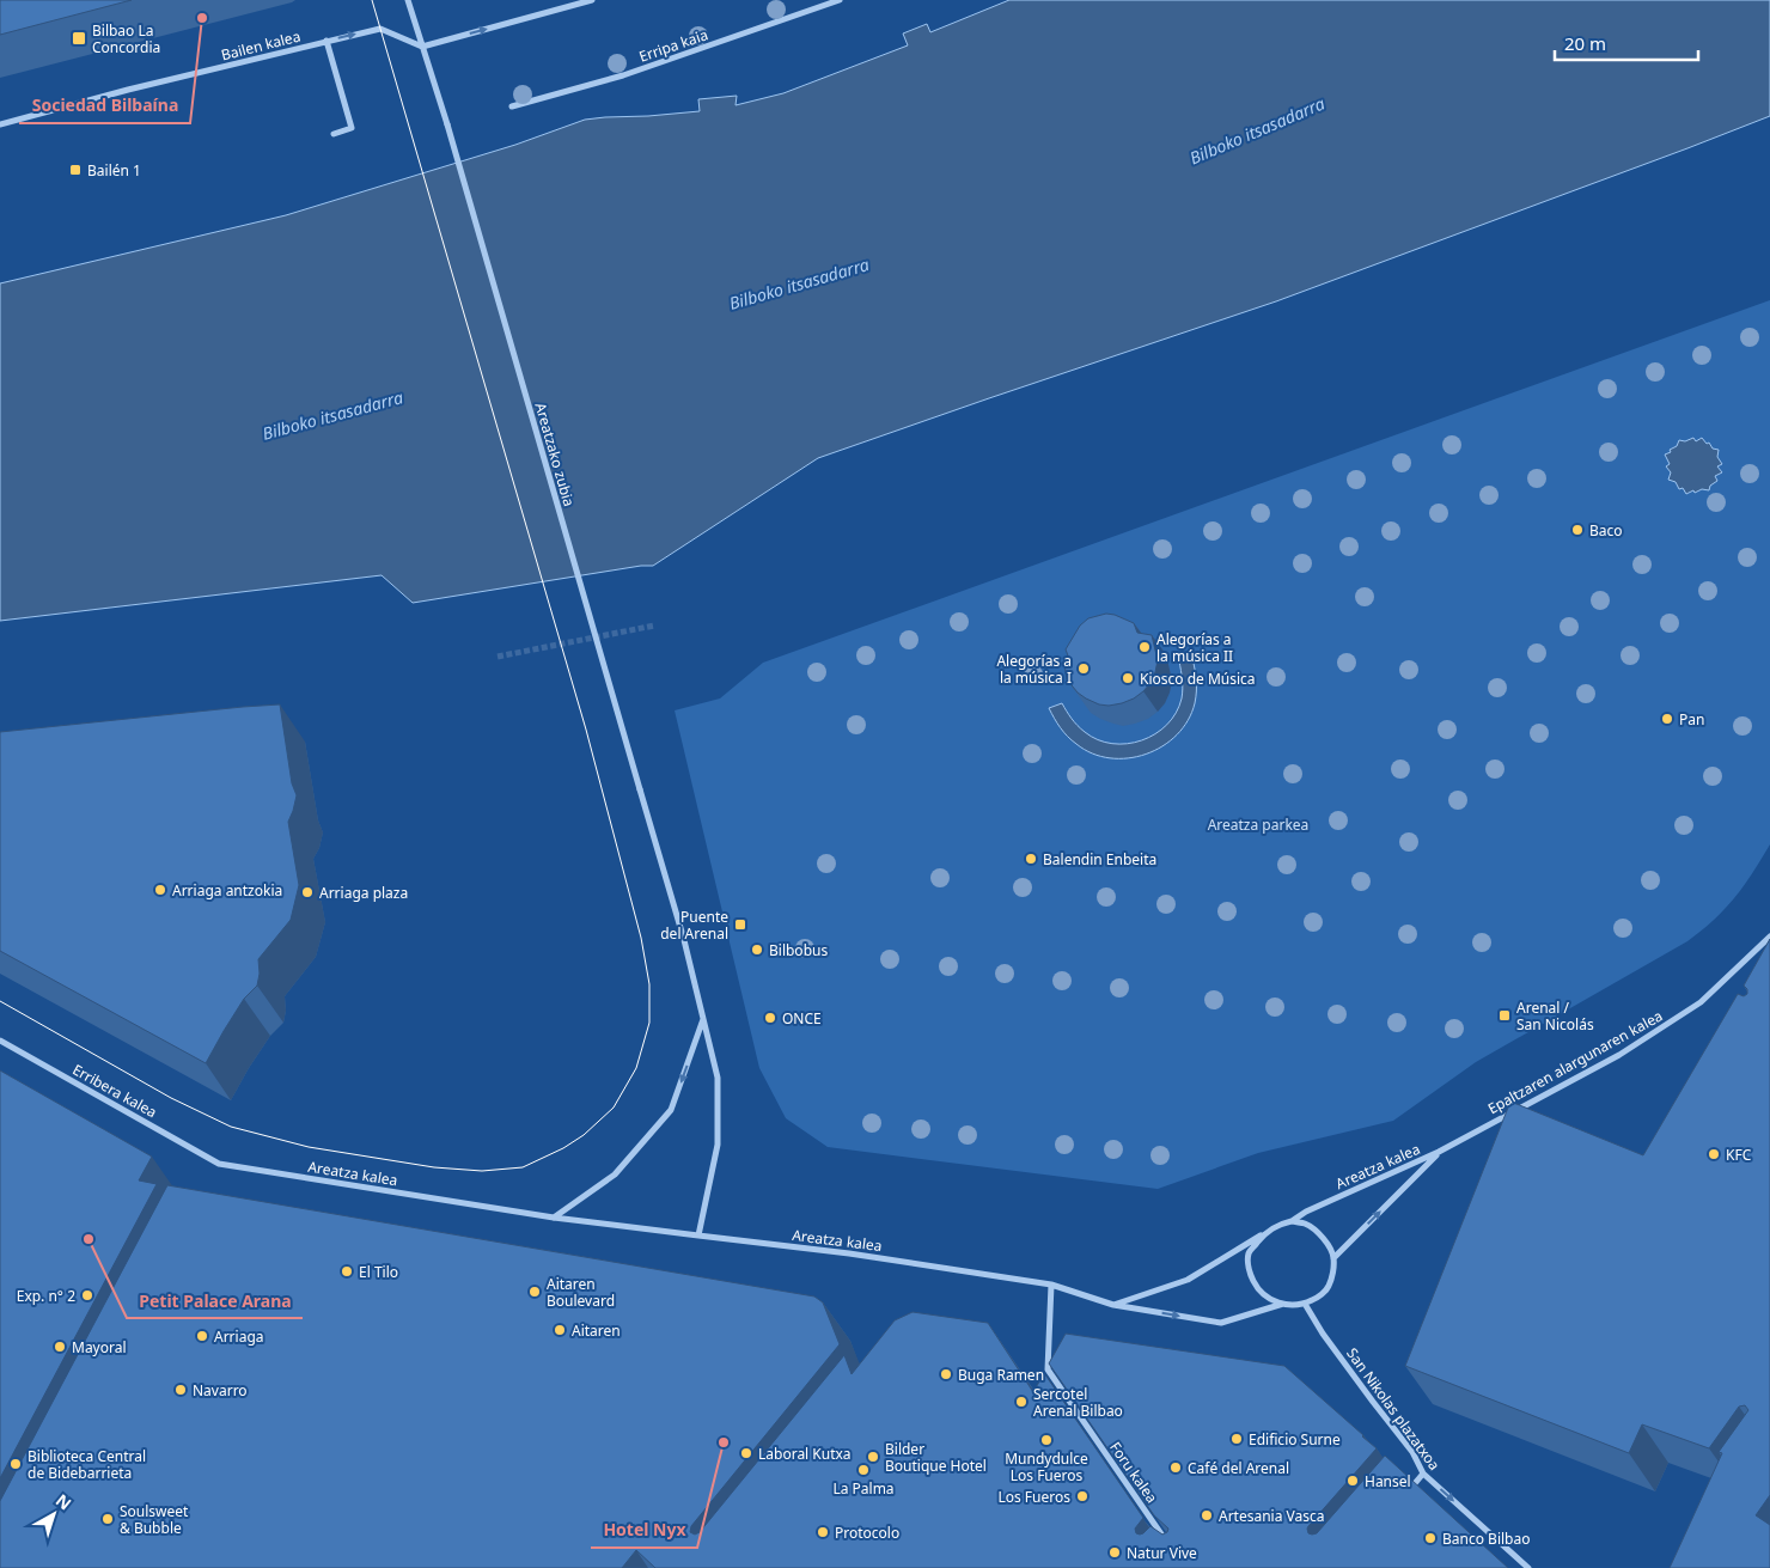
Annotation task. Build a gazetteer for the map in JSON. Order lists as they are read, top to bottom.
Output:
{
  "streets": {
    "street": [
      "Bailen kalea",
      "Erripa kaia",
      "Areatzako zubia",
      "Epaltzaren alargunaren kalea",
      "Erribera kalea",
      "Areatza kalea",
      "San Nikolas plazatxoa",
      "Foru kalea"
    ]
  },
  "crossings": [
    ["Bailen kalea", "Areatzako zubia"],
    ["Epaltzaren alargunaren kalea", "Areatza kalea"],
    ["Erribera kalea", "Areatza kalea"],
    ["Areatza kalea", "San Nikolas plazatxoa"],
    ["Areatza kalea", "Foru kalea"]
  ],
  "one_way": ["San Nikolas plazatxoa"],
  "water": ["Bilboko itsasadarra"],
  "parks": ["Areatza parkea"],
  "places": {
    "other": [
      "Sociedad Bilbaína",
      "Baco",
      "Alegorías a la música II",
      "Alegorías a la música I",
      "Kiosco de Música",
      "Pan",
      "Balendin Enbeita",
      "Arriaga antzokia",
      "Arriaga plaza",
      "Bilbobus",
      "ONCE",
      "KFC",
      "Petit Palace Arana",
      "El Tilo",
      "Aitaren Boulevard",
      "Exp. n° 2",
      "Aitaren",
      "Arriaga",
      "Mayoral",
      "Buga Ramen",
      "Navarro",
      "Sercotel Arenal Bilbao",
      "Edificio Surne",
      "Mundydulce Los Fueros",
      "Hotel Nyx",
      "Laboral Kutxa",
      "Bilder Boutique Hotel",
      "Biblioteca Central de Bidebarrieta",
      "Café del Arenal",
      "La Palma",
      "Hansel",
      "Los Fueros",
      "Artesania Vasca",
      "Soulsweet & Bubble",
      "Protocolo",
      "Banco Bilbao",
      "Natur Vive"
    ],
    "transit": [
      "Bilbao La Concordia",
      "Bailén 1",
      "Puente del Arenal",
      "Arenal / San Nicolás"
    ]
  },
  "scale_bar": "20 m",
  "north": "top right"
}
